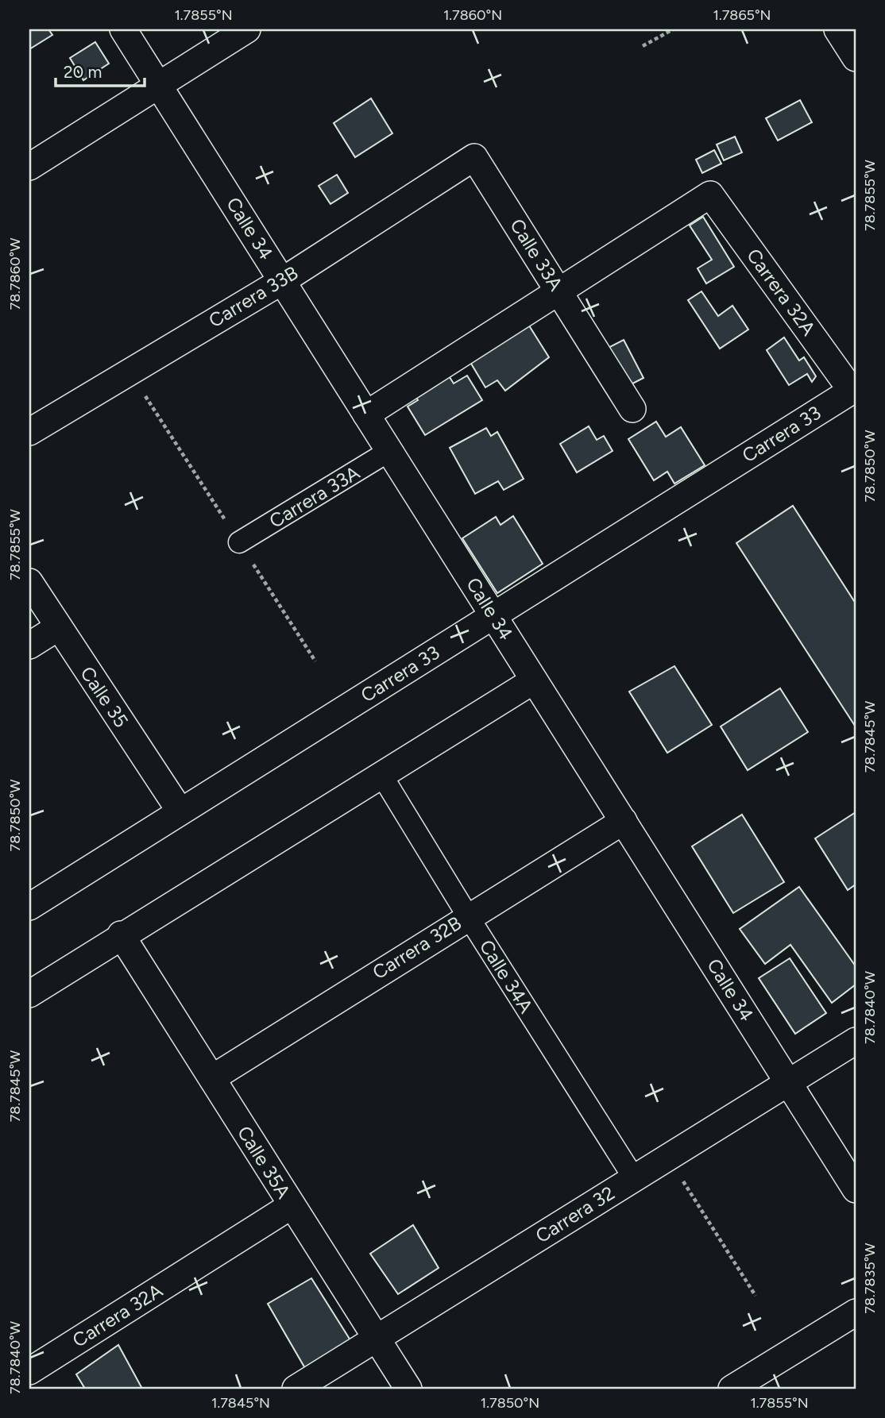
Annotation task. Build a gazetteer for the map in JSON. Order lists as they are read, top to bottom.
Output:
{
  "streets": {
    "street": [
      "Calle 34",
      "Calle 33A",
      "Carrera 32A",
      "Carrera 33B",
      "Carrera 33",
      "Carrera 33A",
      "Calle 35",
      "Carrera 32B",
      "Calle 34A",
      "Calle 35A",
      "Carrera 32"
    ]
  },
  "crossings": [
    ["Calle 34", "Carrera 33B"],
    ["Calle 34", "Carrera 33"],
    ["Calle 34", "Carrera 33A"],
    ["Calle 34", "Carrera 32B"],
    ["Calle 34", "Carrera 32"],
    ["Calle 33A", "Carrera 32A"],
    ["Calle 33A", "Carrera 33B"],
    ["Carrera 32A", "Carrera 33"],
    ["Carrera 32A", "Calle 35A"],
    ["Carrera 33", "Calle 35"],
    ["Carrera 32B", "Calle 34A"],
    ["Carrera 32B", "Calle 35A"],
    ["Calle 34A", "Carrera 32"],
    ["Calle 35A", "Carrera 32"]
  ],
  "scale_bar": "20 m",
  "coordinates": [
    "1.7855°N",
    "1.7860°N",
    "1.7865°N",
    "78.7855°W",
    "78.7860°W",
    "78.7850°W",
    "78.7845°W",
    "78.7840°W",
    "78.7835°W",
    "1.7845°N",
    "1.7850°N"
  ]
}
